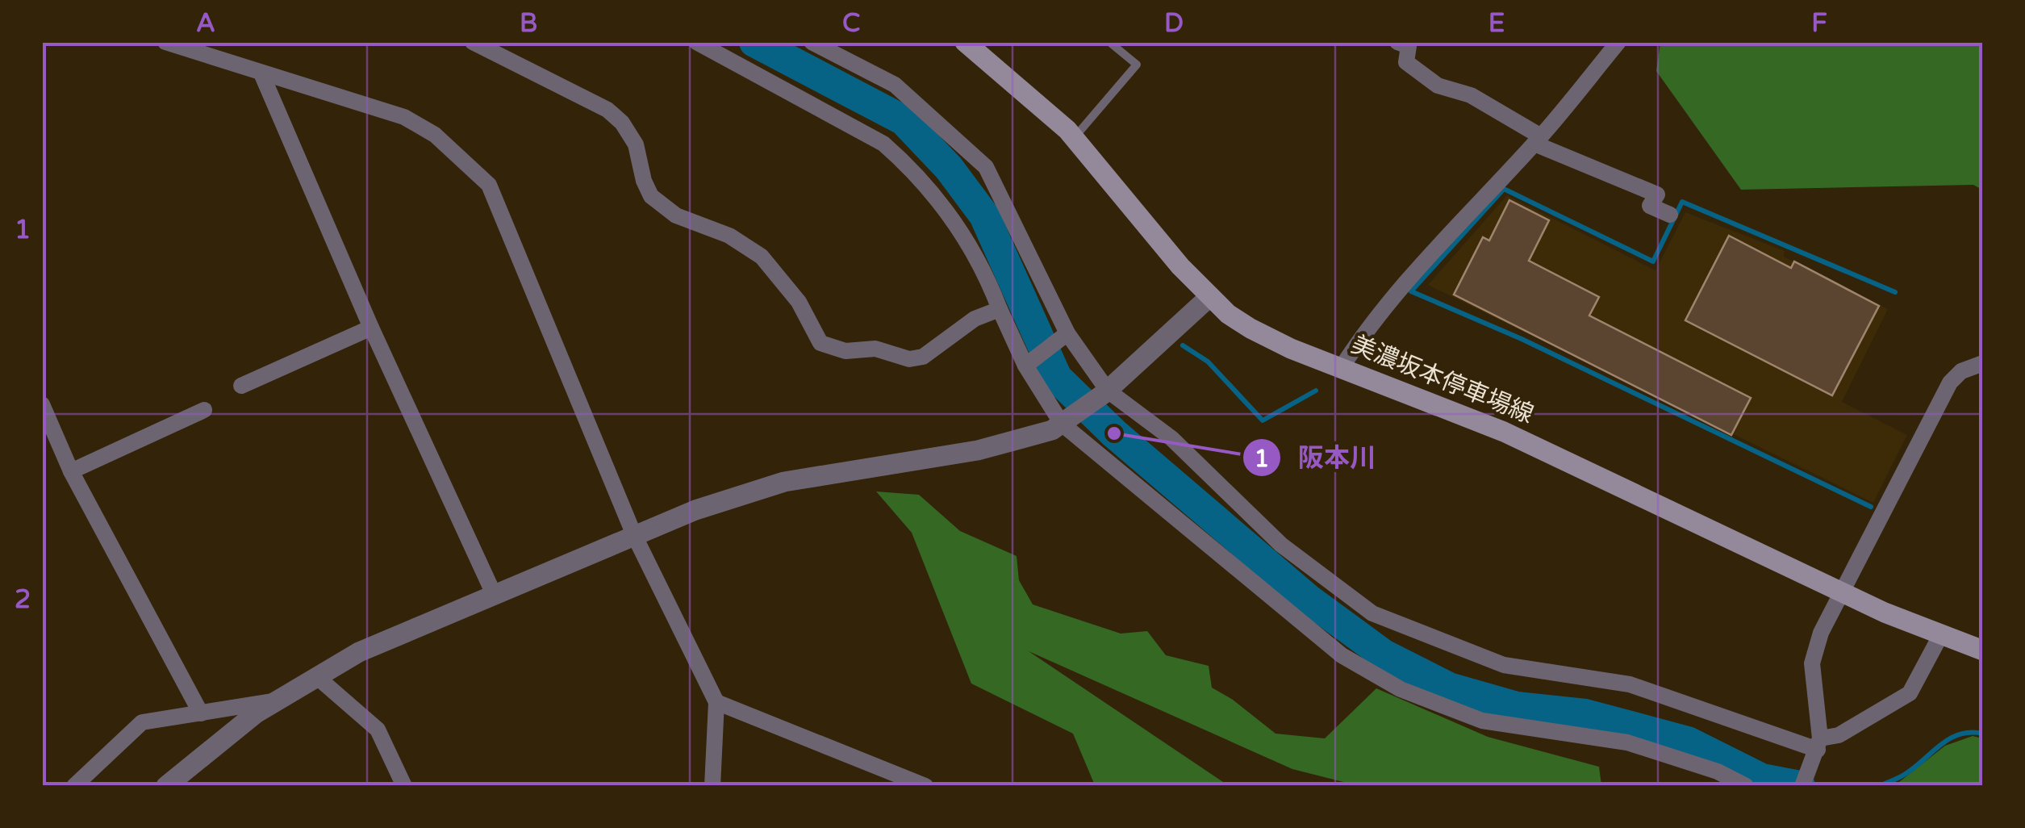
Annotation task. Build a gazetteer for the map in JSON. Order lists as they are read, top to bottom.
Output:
{
  "streets": {
    "main road": ["美濃坂本停車場線"]
  },
  "places": ["阪本川"],
  "grid": {
    "columns": [
      "A",
      "B",
      "C",
      "D",
      "E",
      "F"
    ],
    "rows": ["1", "2"]
  }
}
